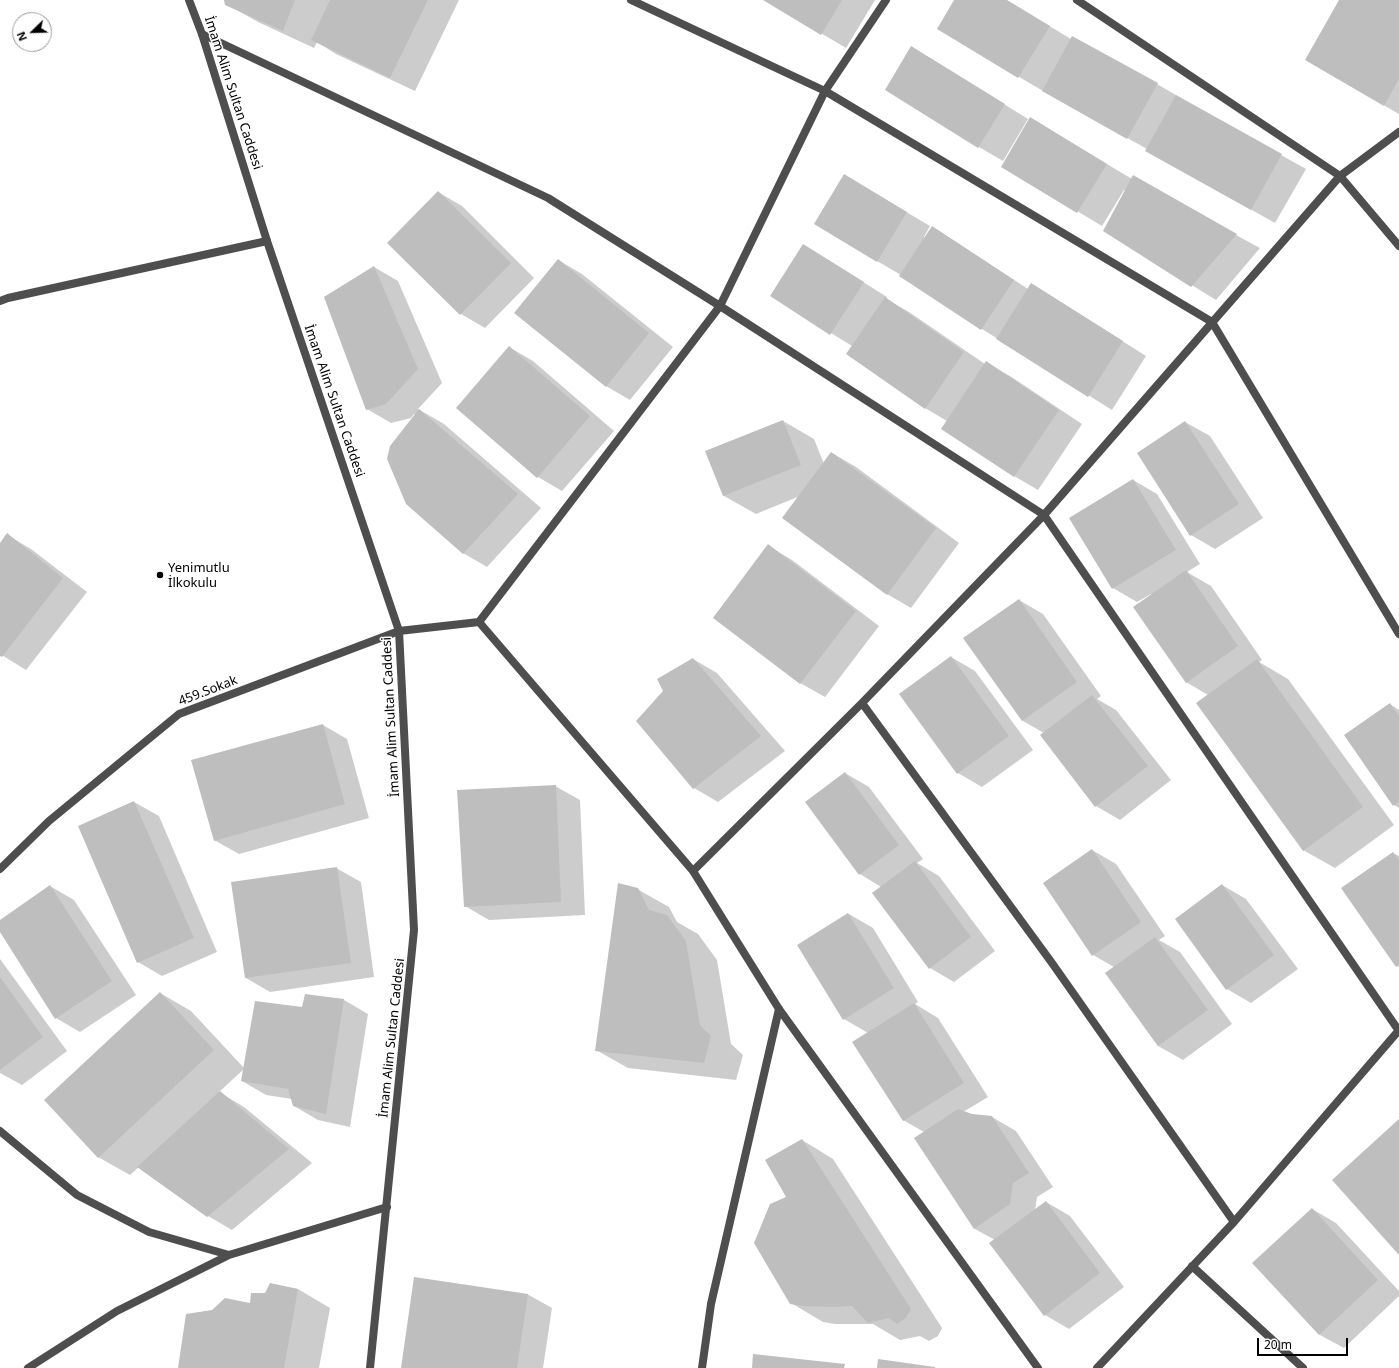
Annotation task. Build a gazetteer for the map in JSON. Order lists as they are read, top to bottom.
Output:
{
  "streets": {
    "street": ["İmam Alim Sultan Caddesi", "459.Sokak"]
  },
  "crossings": [
    ["İmam Alim Sultan Caddesi", "459.Sokak"]
  ],
  "places": ["Yenimutlu İlkokulu"],
  "scale_bar": "20 m",
  "north": "bottom left"
}
